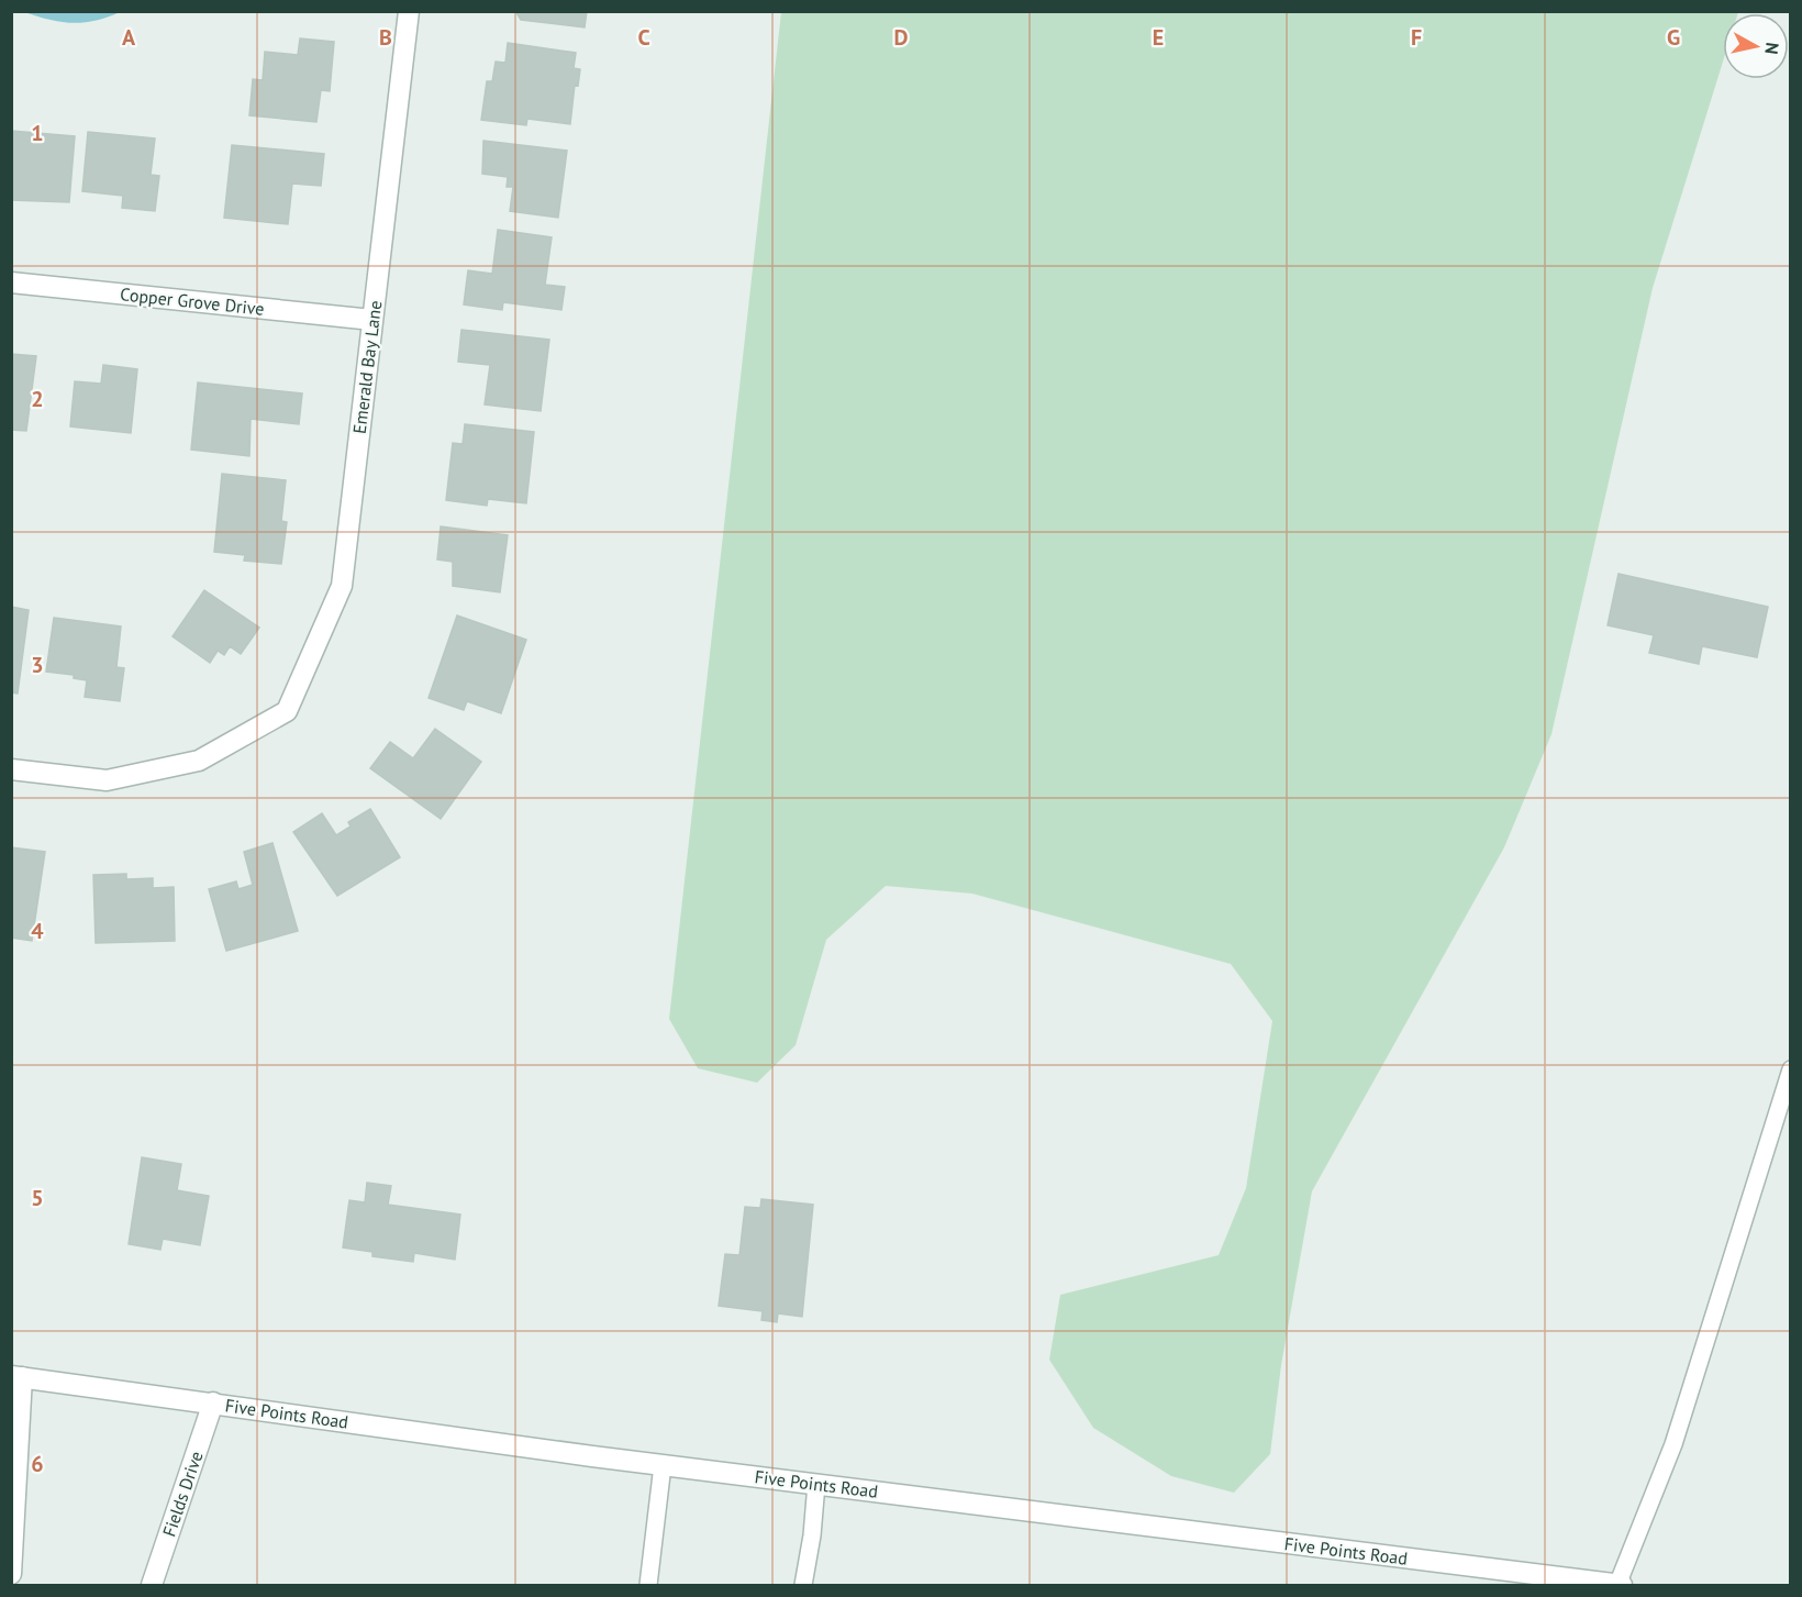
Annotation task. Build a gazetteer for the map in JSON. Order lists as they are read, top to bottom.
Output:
{
  "streets": {
    "street": [
      "Copper Grove Drive",
      "Emerald Bay Lane",
      "Five Points Road",
      "Fields Drive"
    ]
  },
  "crossings": [
    ["Copper Grove Drive", "Emerald Bay Lane"],
    ["Five Points Road", "Fields Drive"]
  ],
  "north": "right",
  "grid": {
    "columns": [
      "A",
      "B",
      "C",
      "D",
      "E",
      "F",
      "G"
    ],
    "rows": [
      "1",
      "2",
      "3",
      "4",
      "5",
      "6"
    ]
  }
}
